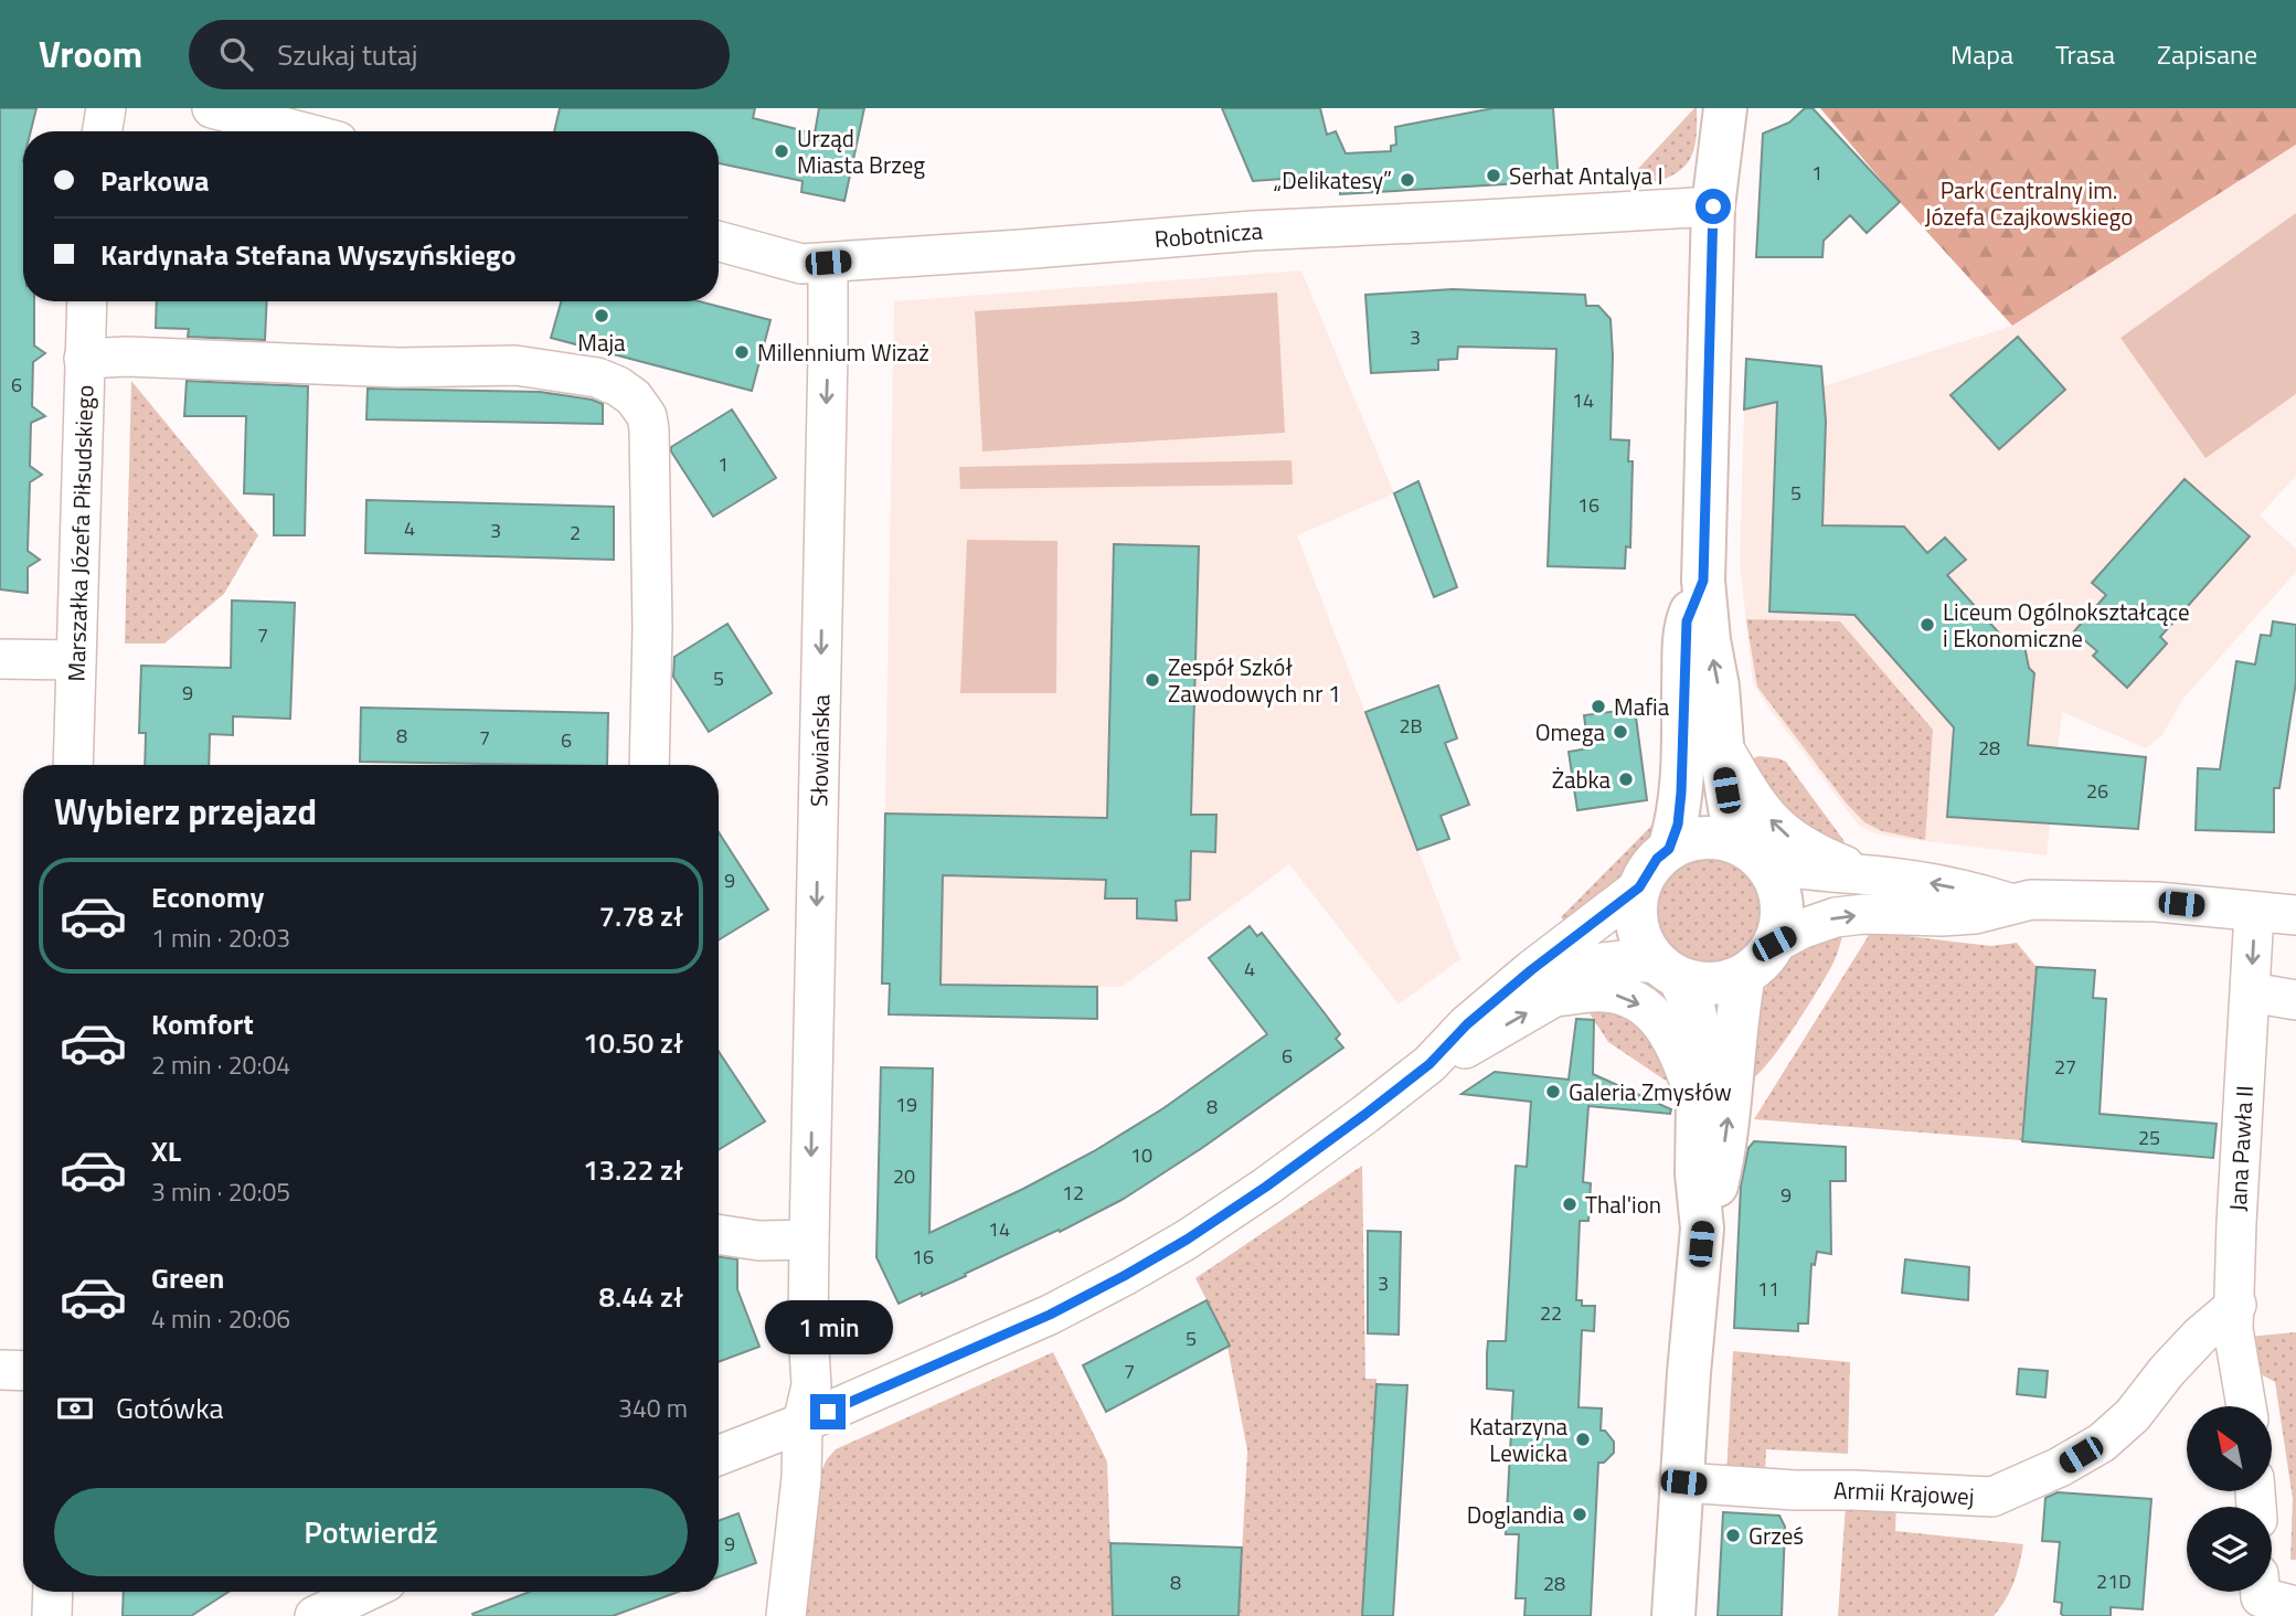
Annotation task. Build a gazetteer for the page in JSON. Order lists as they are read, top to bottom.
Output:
{
  "streets": {
    "street": [
      "Robotnicza",
      "Marszałka Józefa Piłsudskiego",
      "Słowiańska",
      "Jana Pawła II",
      "Armii Krajowej"
    ]
  },
  "crossings": [
    ["Robotnicza", "Słowiańska"],
    ["Jana Pawła II", "Armii Krajowej"]
  ],
  "one_way": ["Słowiańska"],
  "parks": ["Park Centralny im. Józefa Czajkowskiego"],
  "places": [
    "Urząd Miasta Brzeg",
    "Serhat Antalya I",
    "„Delikatesy”",
    "Maja",
    "Millennium Wizaż",
    "Liceum Ogólnokształcące i Ekonomiczne",
    "Zespół Szkół Zawodowych nr 1",
    "Mafia",
    "Omega",
    "Żabka",
    "Galeria Zmysłów",
    "Thal'ion",
    "Katarzyna Lewicka",
    "Doglandia",
    "Grześ"
  ],
  "house_numbers": [
    "1",
    "3",
    "6",
    "14",
    "1",
    "5",
    "16",
    "4",
    "3",
    "2",
    "7",
    "5",
    "9",
    "2B",
    "8",
    "7",
    "6",
    "28",
    "26",
    "9",
    "4",
    "6",
    "27",
    "19",
    "8",
    "25",
    "10",
    "20",
    "12",
    "9",
    "14",
    "16",
    "3",
    "11",
    "22",
    "5",
    "7",
    "9",
    "21D",
    "8",
    "28"
  ],
  "north": "top left",
  "page": {
    "header": "Vroom",
    "search": "Szukaj tutaj",
    "nav": ["Mapa", "Trasa", "Zapisane"],
    "banner": ["Parkowa", "Kardynała Stefana Wyszyńskiego"],
    "heading": "Wybierz przejazd",
    "list": [
      {
        "name": "Economy",
        "note": "1 min · 20:03",
        "value": "7.78 zł"
      },
      {
        "name": "Komfort",
        "note": "2 min · 20:04",
        "value": "10.50 zł"
      },
      {
        "name": "XL",
        "note": "3 min · 20:05",
        "value": "13.22 zł"
      },
      {
        "name": "Green",
        "note": "4 min · 20:06",
        "value": "8.44 zł"
      }
    ],
    "bubble": "1 min",
    "pay": ["Gotówka", "340 m"],
    "buttons": "Potwierdź"
  }
}
